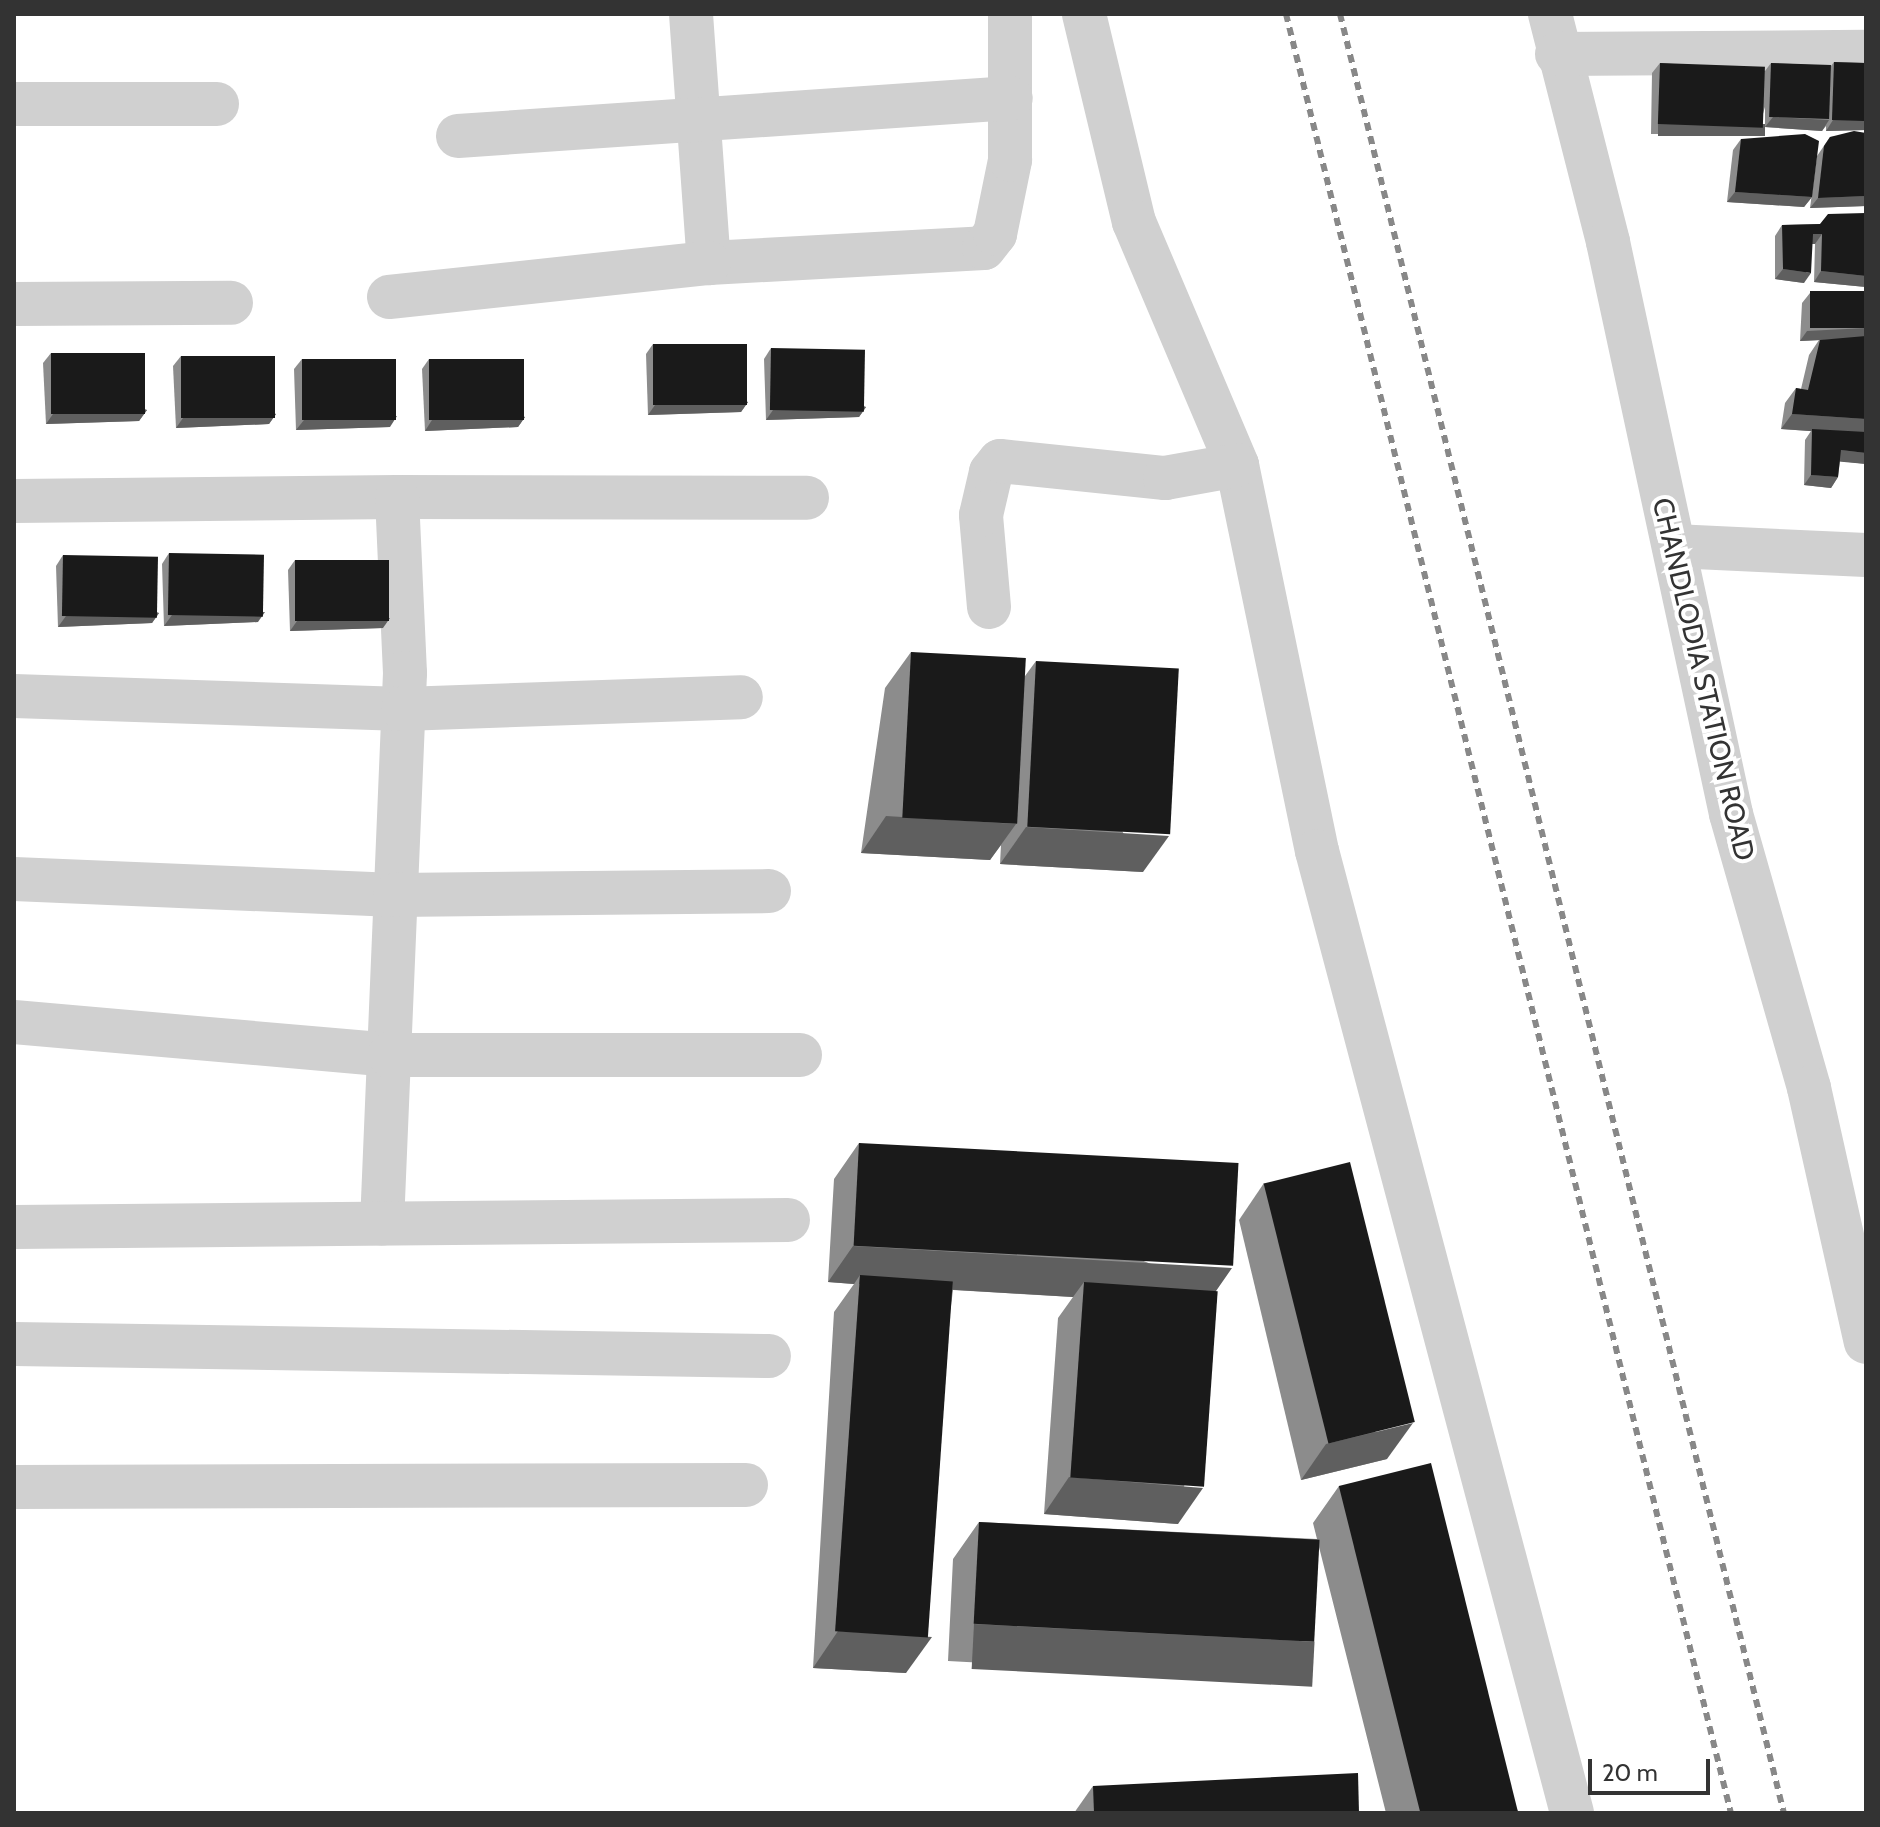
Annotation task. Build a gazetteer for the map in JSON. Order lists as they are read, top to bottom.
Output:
{
  "streets": {
    "street": ["CHANDLODIA STATION ROAD"]
  },
  "scale_bar": "20 m"
}
